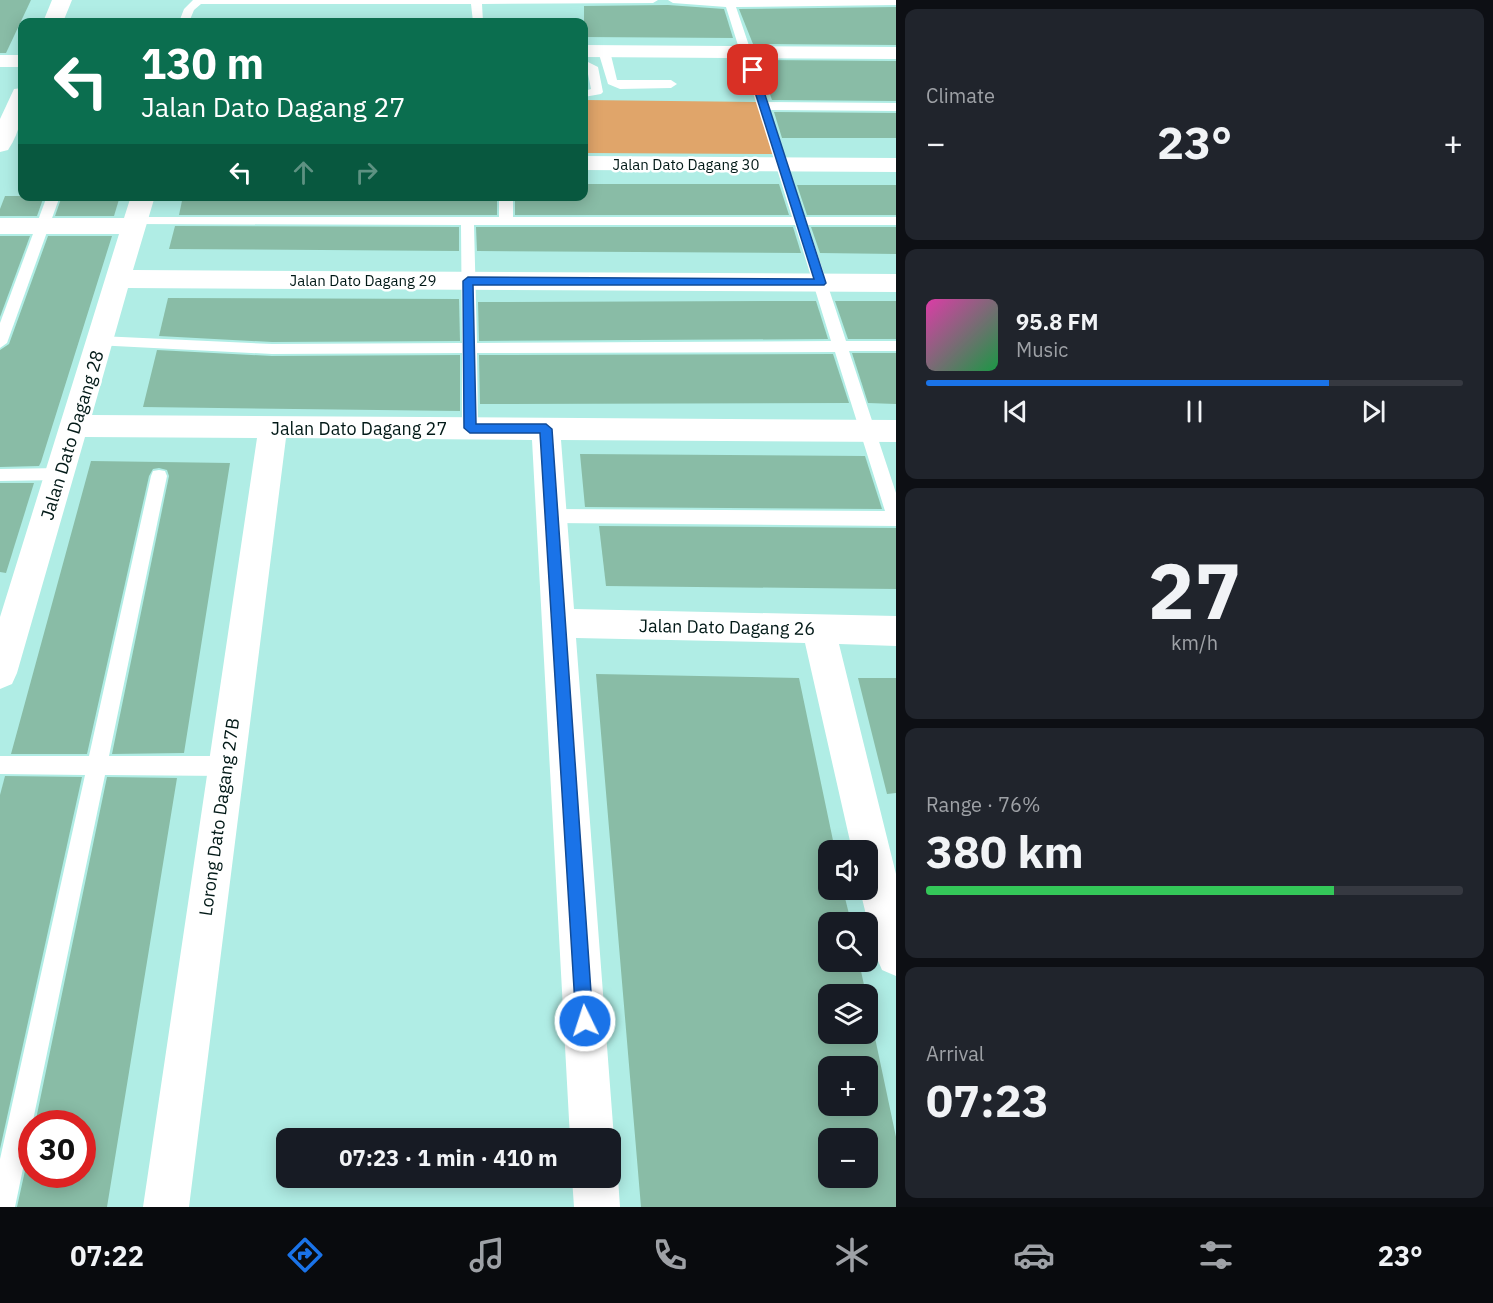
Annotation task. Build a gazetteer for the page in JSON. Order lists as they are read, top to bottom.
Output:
{
  "streets": {
    "street": [
      "Jalan Dato Dagang 30",
      "Jalan Dato Dagang 29",
      "Jalan Dato Dagang 27",
      "Jalan Dato Dagang 28",
      "Jalan Dato Dagang 26",
      "Lorong Dato Dagang 27B"
    ]
  },
  "crossings": [
    ["Jalan Dato Dagang 29", "Jalan Dato Dagang 28"],
    ["Jalan Dato Dagang 27", "Jalan Dato Dagang 28"],
    ["Jalan Dato Dagang 27", "Lorong Dato Dagang 27B"]
  ],
  "page": {
    "tile": [
      "Climate",
      ["27", "km/h"],
      ["Range · 76%", "380 km"],
      ["Arrival", "07:23"]
    ],
    "turn": ["130 m", "Jalan Dato Dagang 27"],
    "heat": ["−", "23°", "+"],
    "song": ["95.8 FM", "Music"],
    "map_buttons": ["+", "−"],
    "limit": "30",
    "trip": "07:23 · 1 min · 410 m",
    "tabs": ["07:22", "23°"]
  }
}
